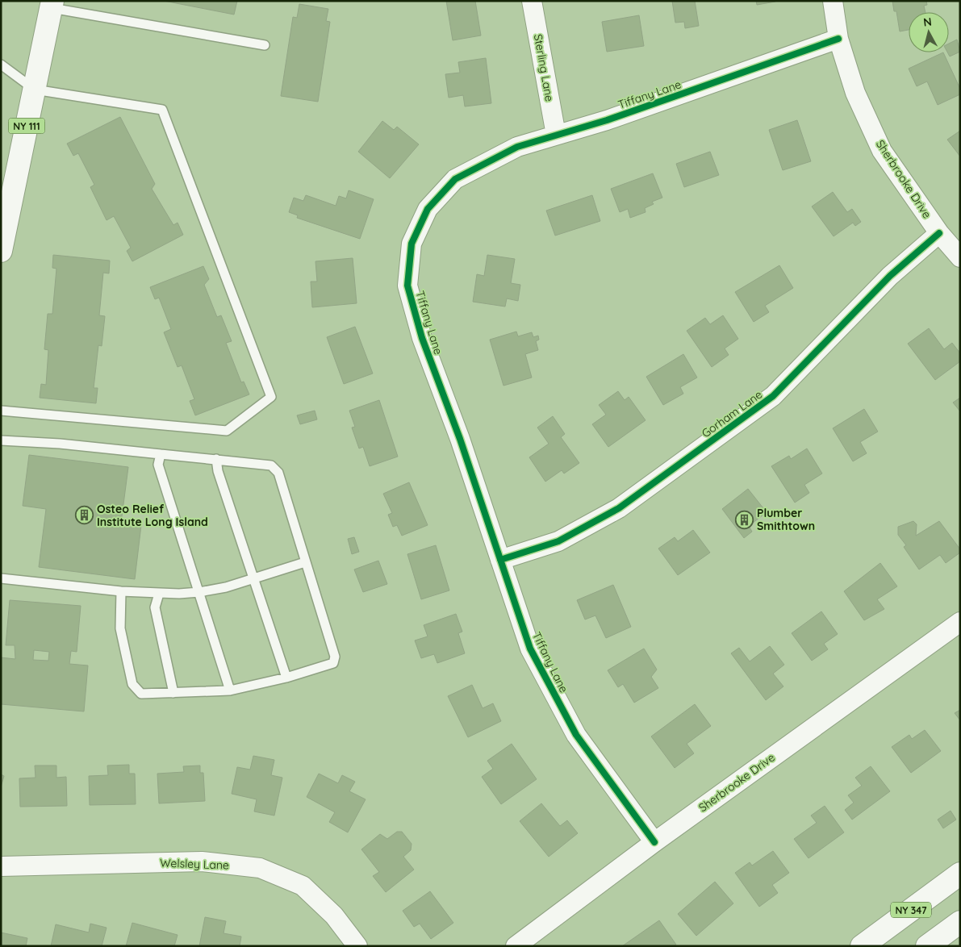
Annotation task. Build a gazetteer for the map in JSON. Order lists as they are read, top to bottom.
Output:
{
  "streets": {
    "main road": ["NY 111", "NY 347"],
    "street": [
      "Sterling Lane",
      "Tiffany Lane",
      "Sherbrooke Drive",
      "Gorham Lane",
      "Welsley Lane"
    ]
  },
  "crossings": [
    ["Sterling Lane", "Tiffany Lane"],
    ["Tiffany Lane", "Sherbrooke Drive"],
    ["Tiffany Lane", "Gorham Lane"],
    ["Sherbrooke Drive", "Gorham Lane"]
  ],
  "places": {
    "building": ["Osteo Relief Institute Long Island", "Plumber Smithtown"]
  },
  "north": "top"
}
